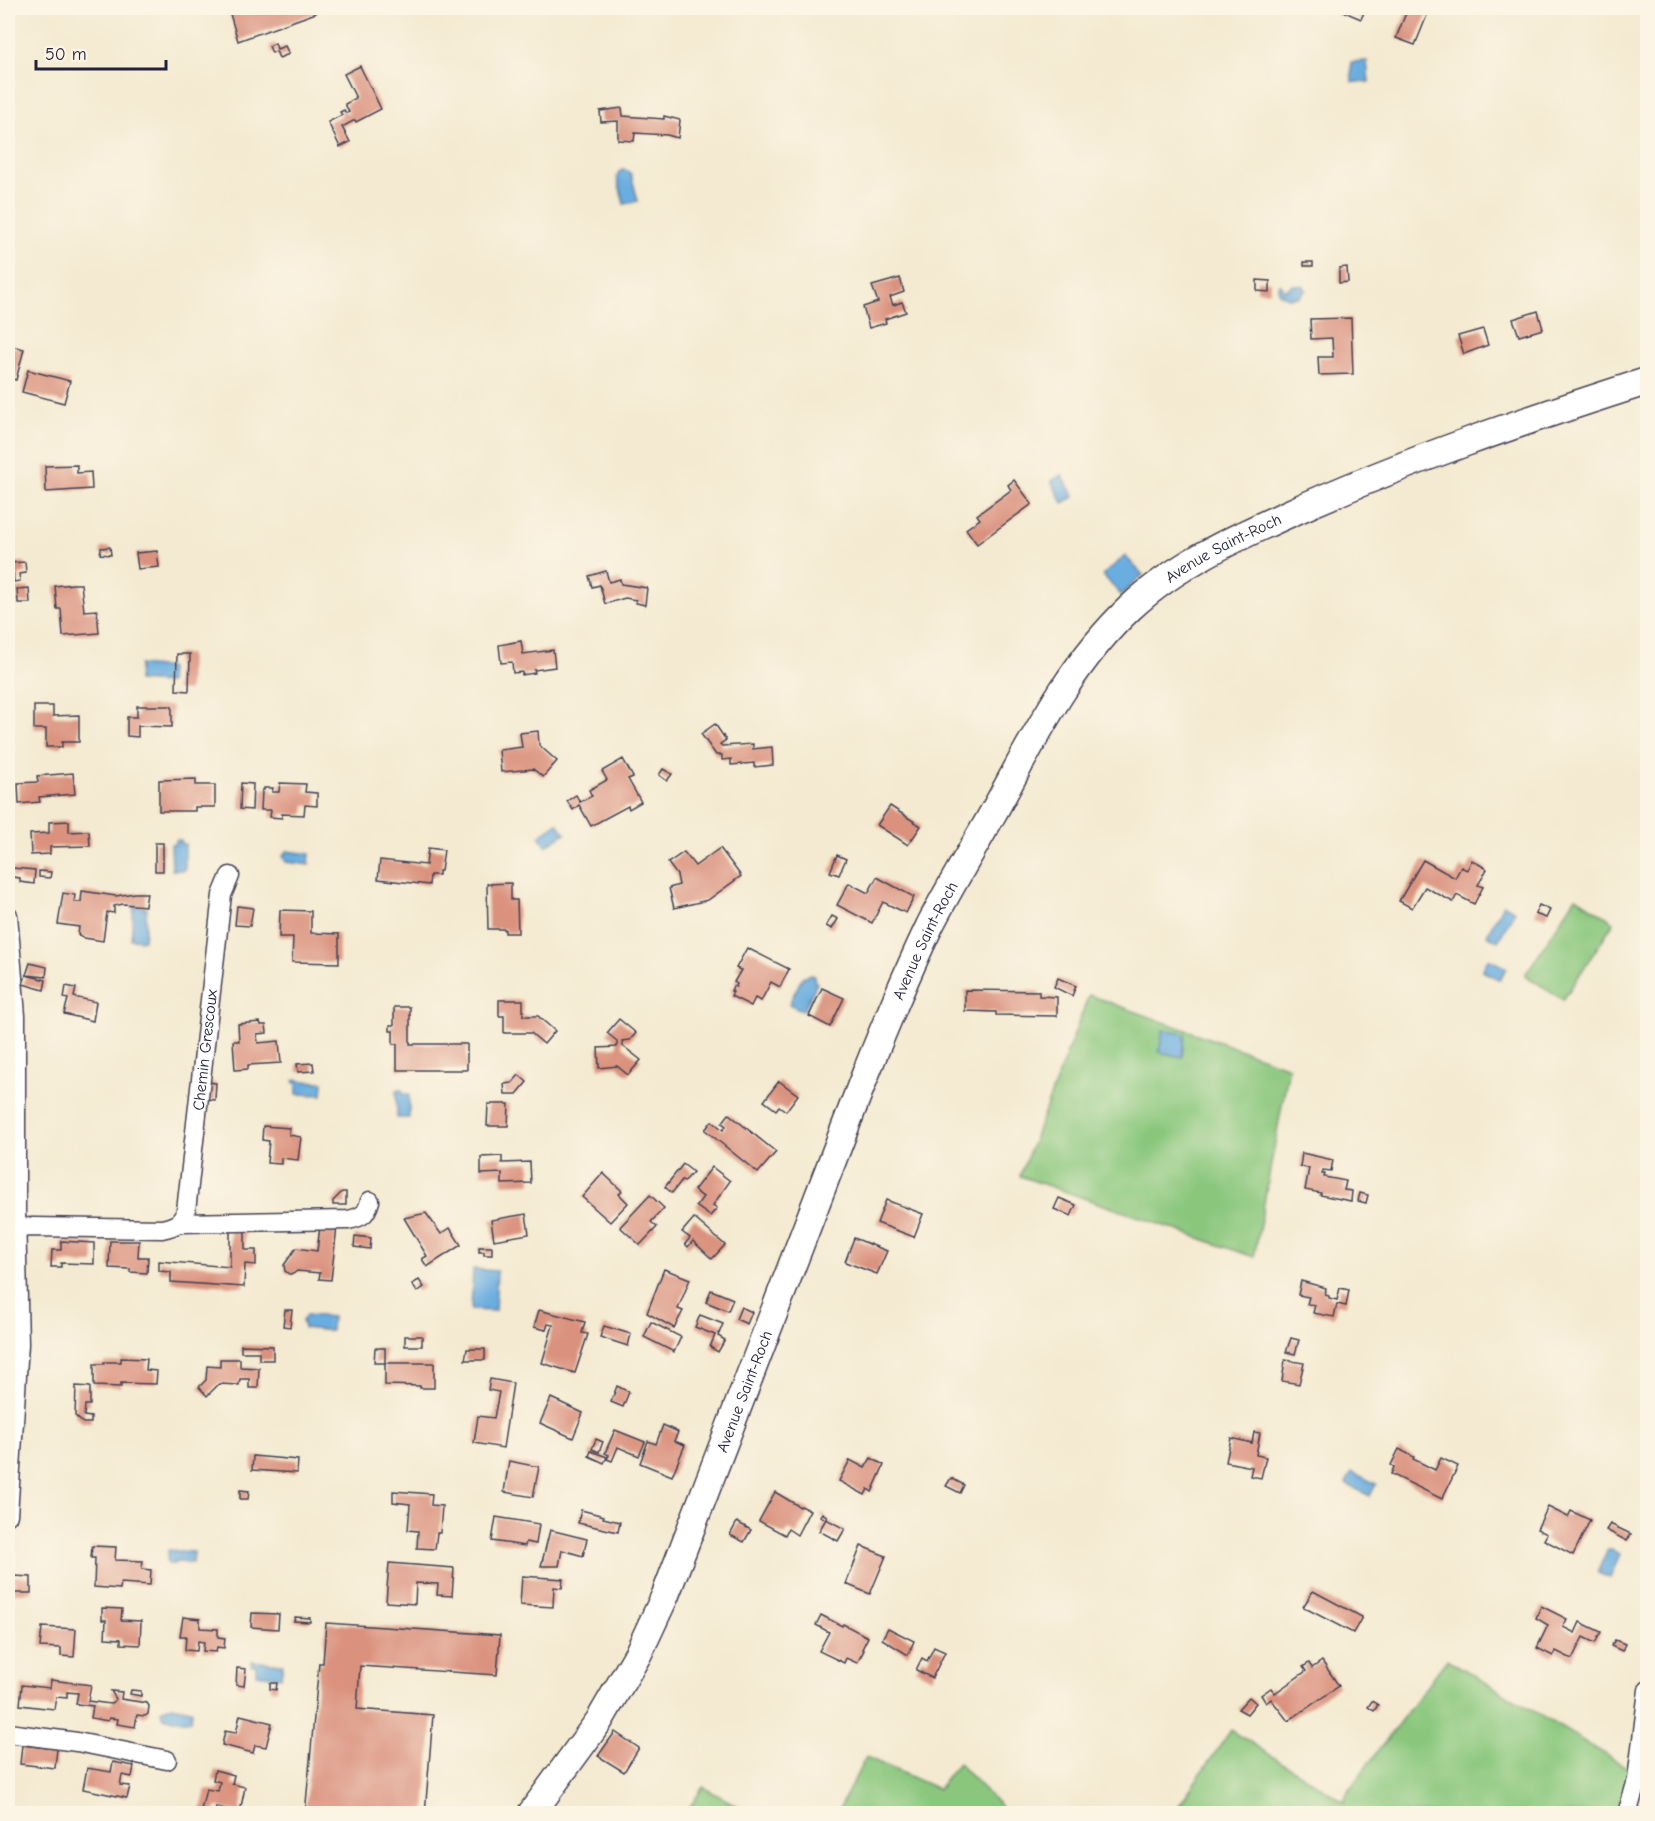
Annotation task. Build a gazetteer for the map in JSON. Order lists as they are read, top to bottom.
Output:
{
  "streets": {
    "main road": ["Avenue Saint-Roch"],
    "street": ["Chemin Grescoux"]
  },
  "scale_bar": "50 m"
}
